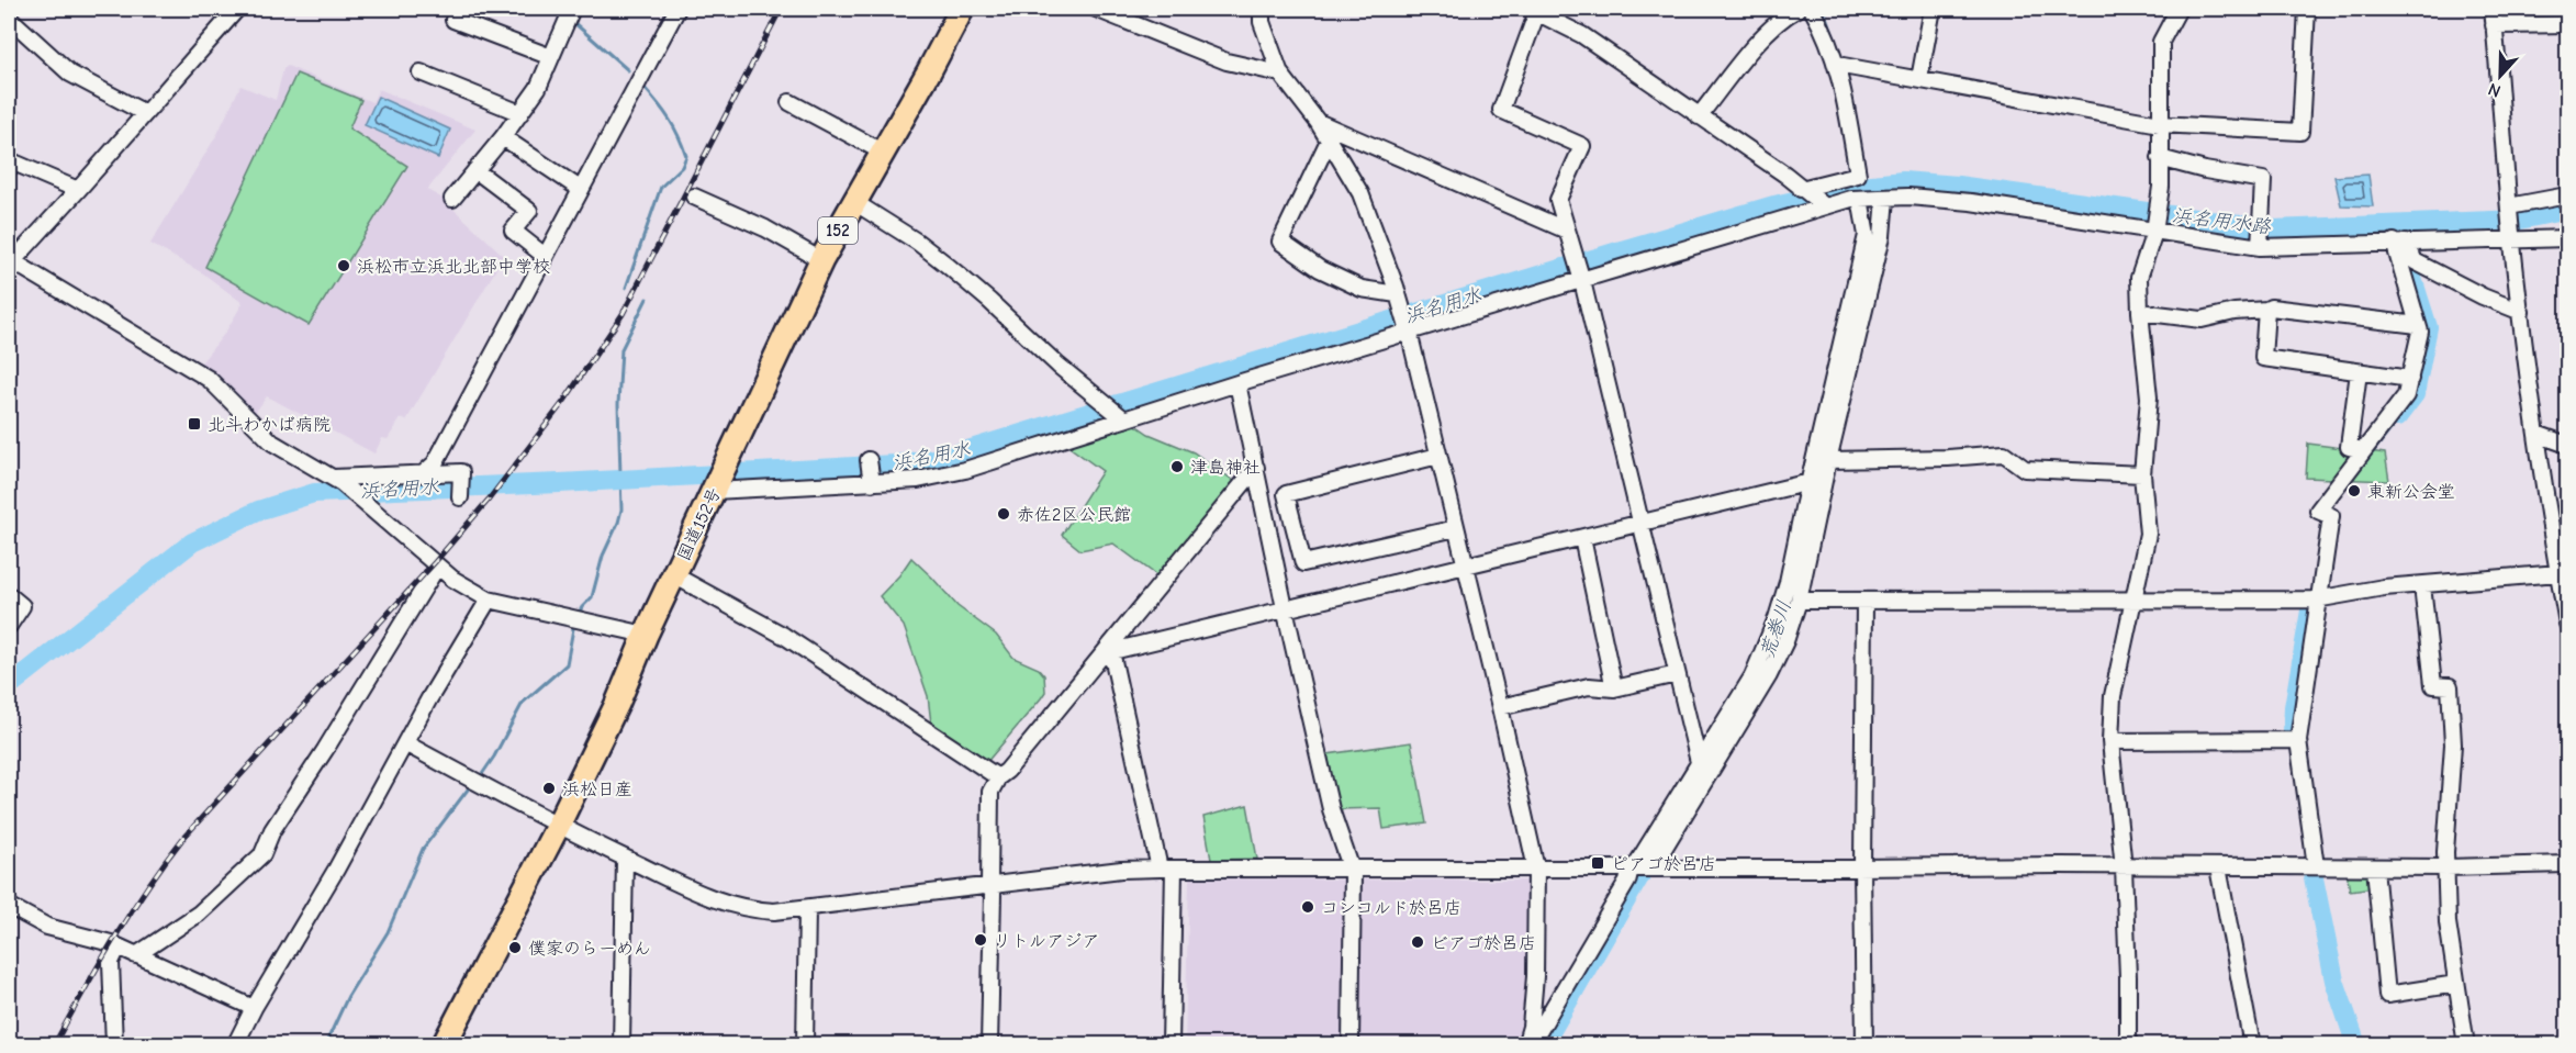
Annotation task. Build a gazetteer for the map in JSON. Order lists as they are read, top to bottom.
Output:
{
  "streets": {
    "highway": ["152", "国道152号"]
  },
  "water": ["浜名用水路", "浜名用水", "荒巻川"],
  "places": {
    "other": [
      "浜松市立浜北北部中学校",
      "津島神社",
      "東新公会堂",
      "赤佐2区公民館",
      "浜松日産",
      "コンコルド於呂店",
      "リトルアジア",
      "ビアゴ於呂店",
      "僕家のらーめん"
    ],
    "transit": ["北斗わかば病院", "ピアゴ於呂店"]
  },
  "north": "bottom"
}
